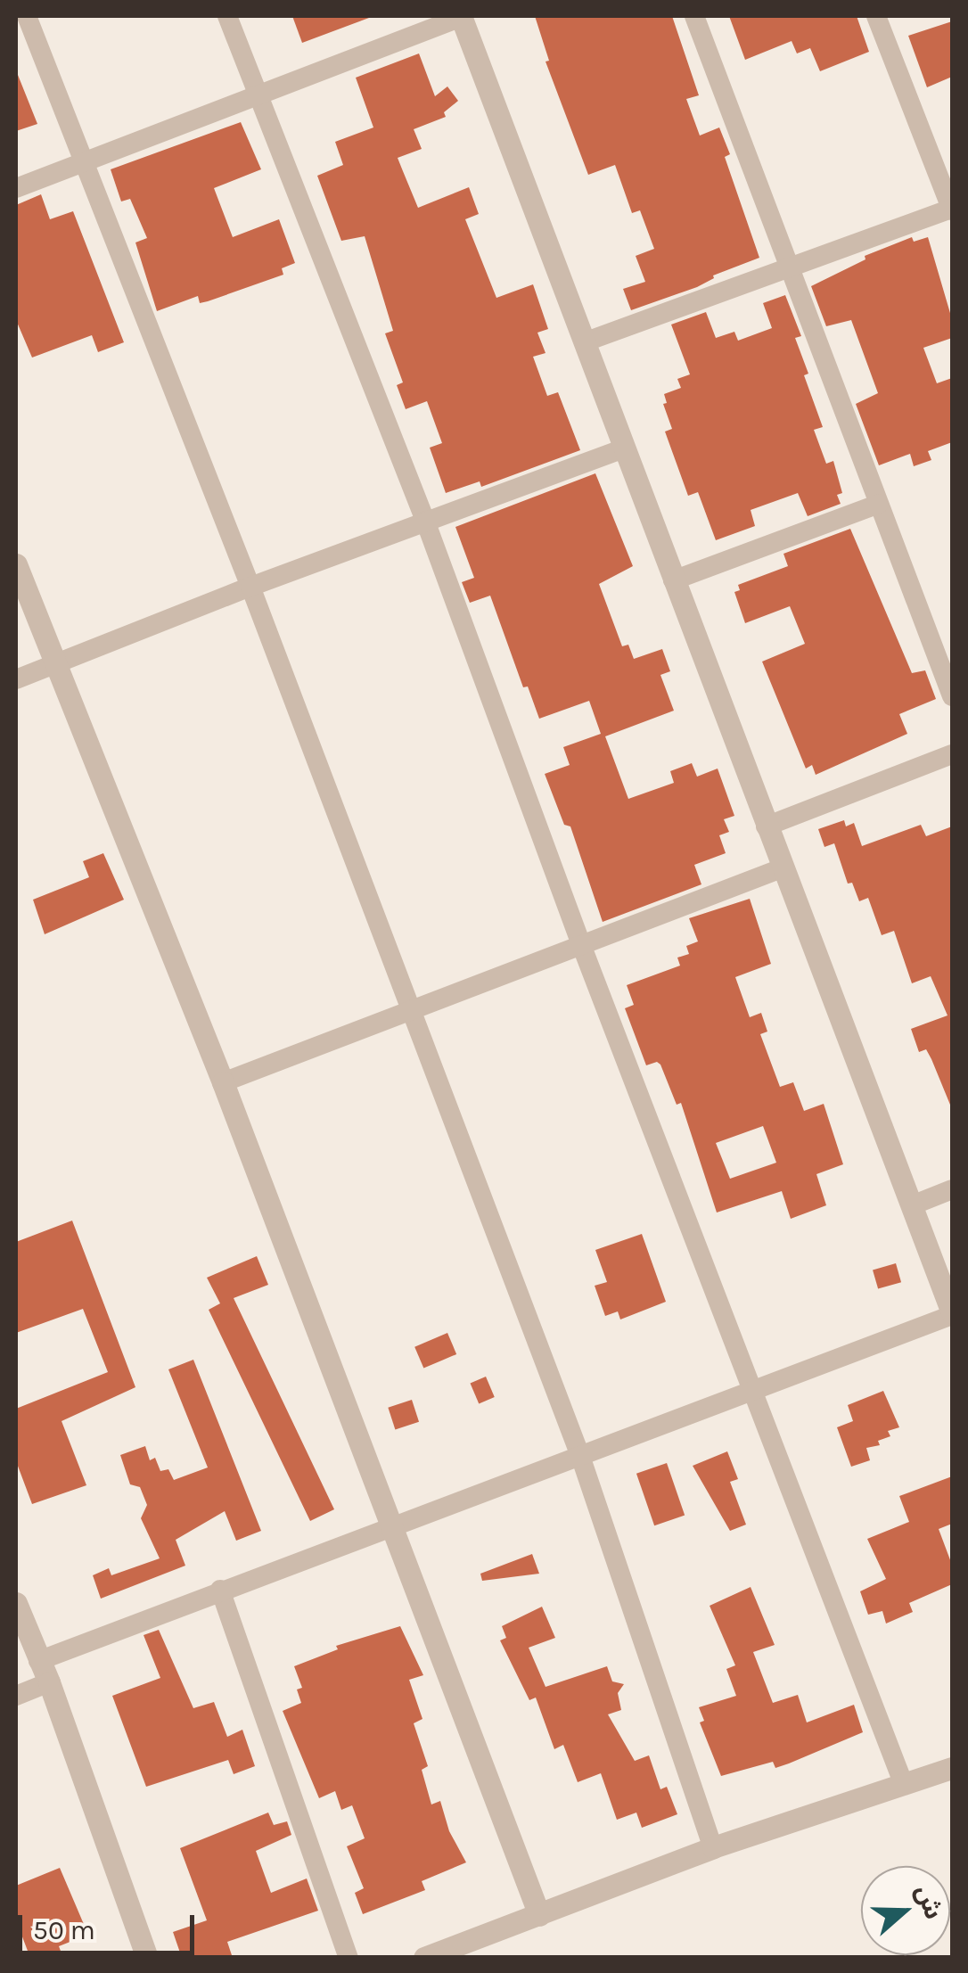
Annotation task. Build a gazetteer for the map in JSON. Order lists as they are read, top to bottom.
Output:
{
  "scale_bar": "50 m",
  "north": "right"
}
